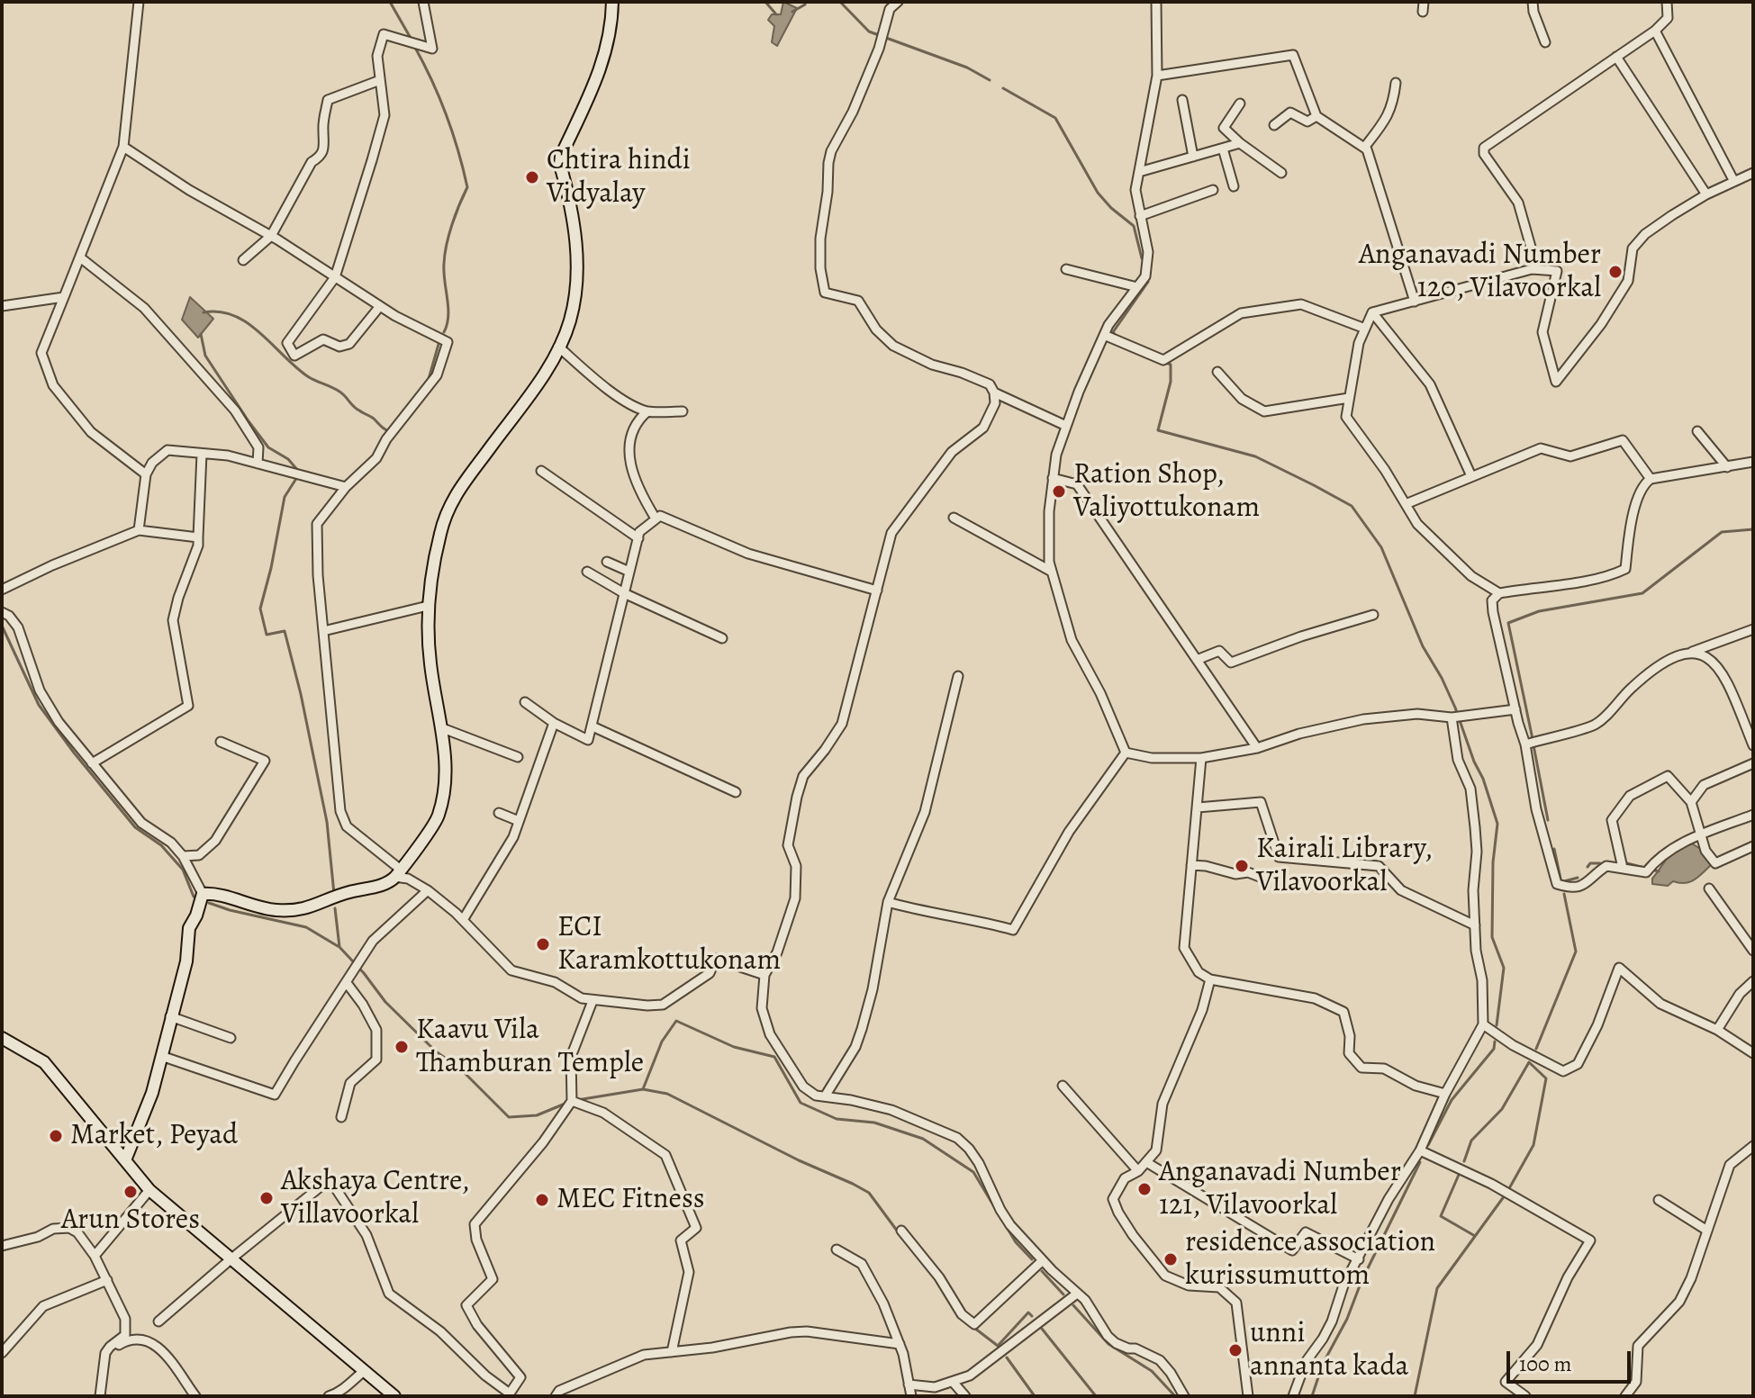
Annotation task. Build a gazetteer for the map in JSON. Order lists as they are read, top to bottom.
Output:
{
  "places": [
    "Chtira hindi Vidyalay",
    "Anganavadi Number 120, Vilavoorkal",
    "Ration Shop, Valiyottukonam",
    "Kairali Library, Vilavoorkal",
    "ECI Karamkottukonam",
    "Kaavu Vila Thamburan Temple",
    "Market, Peyad",
    "Anganavadi Number 121, Vilavoorkal",
    "Arun Stores",
    "Akshaya Centre, Villavoorkal",
    "MEC Fitness",
    "residence association kurissumuttom",
    "unni annanta kada"
  ],
  "scale_bar": "100 m"
}
